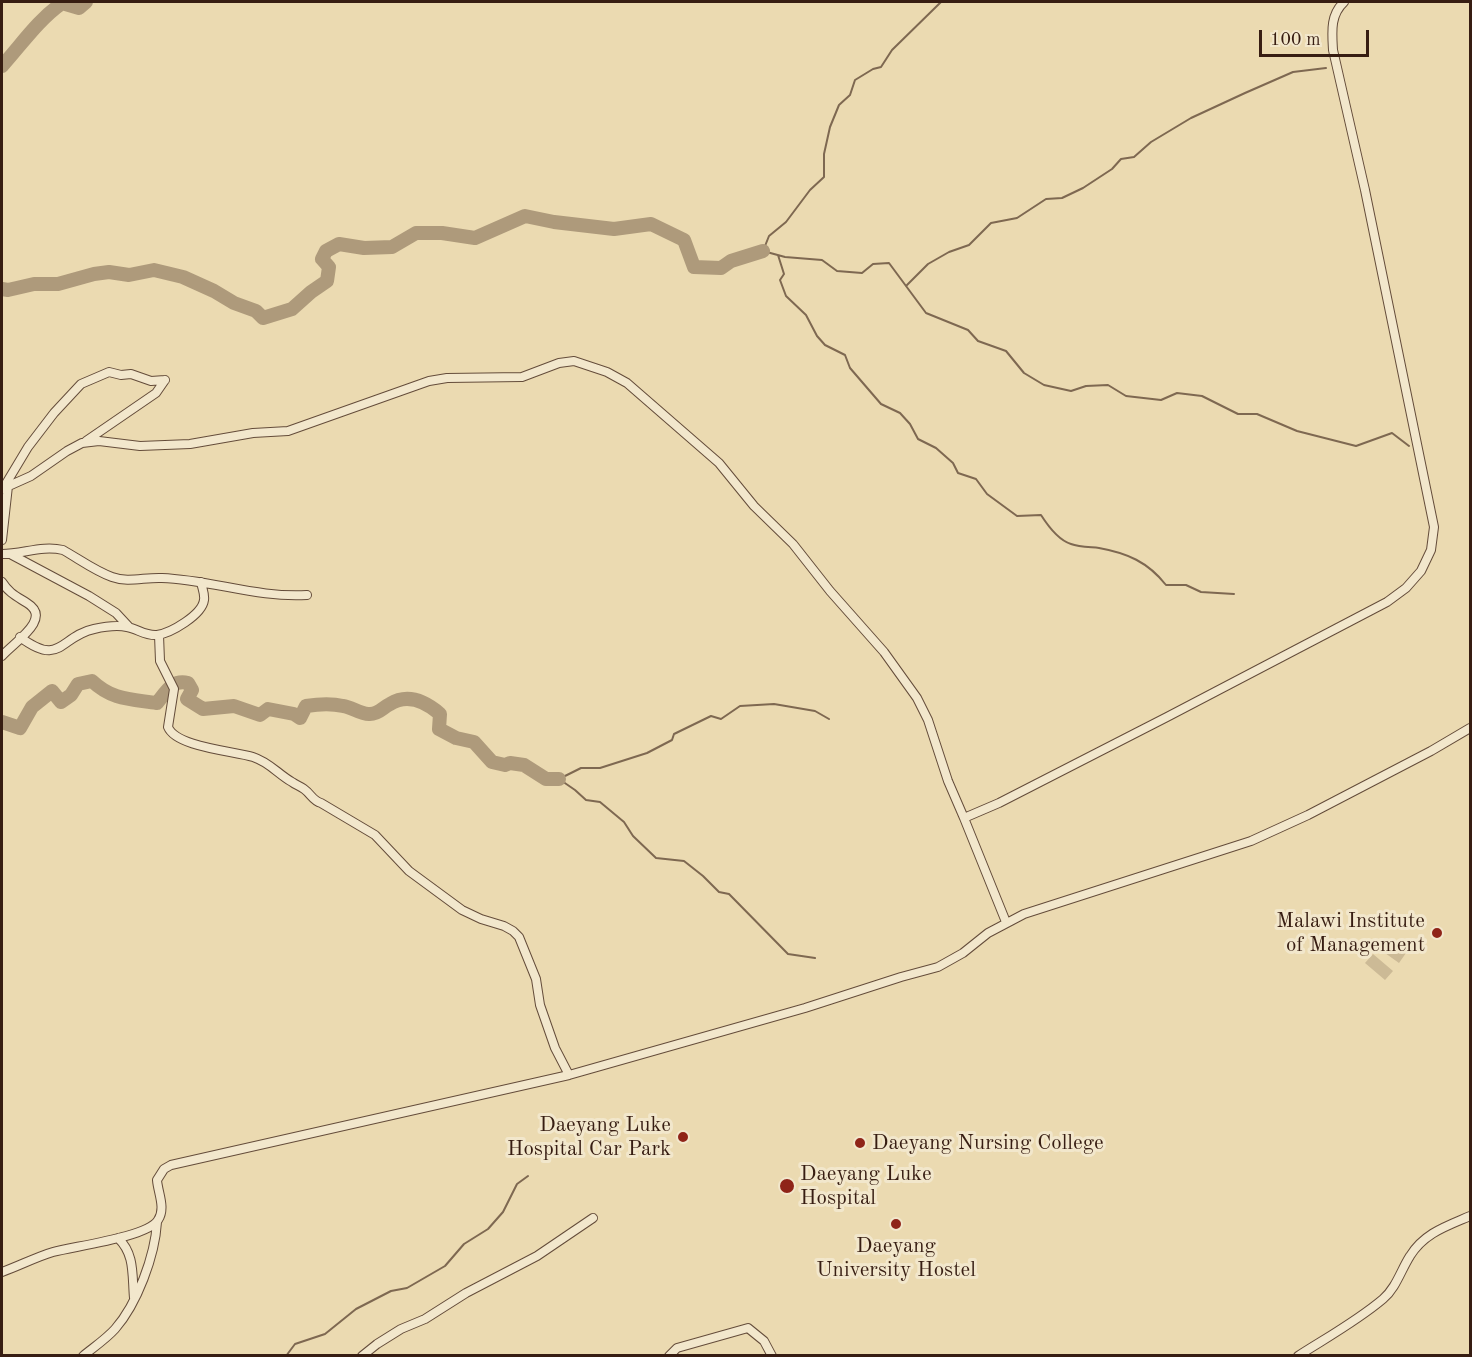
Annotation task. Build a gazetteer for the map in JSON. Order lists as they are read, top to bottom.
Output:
{
  "places": [
    "Malawi Institute of Management",
    "Daeyang Luke Hospital Car Park",
    "Daeyang Nursing College",
    "Daeyang Luke Hospital",
    "Daeyang University Hostel"
  ],
  "scale_bar": "100 m"
}
